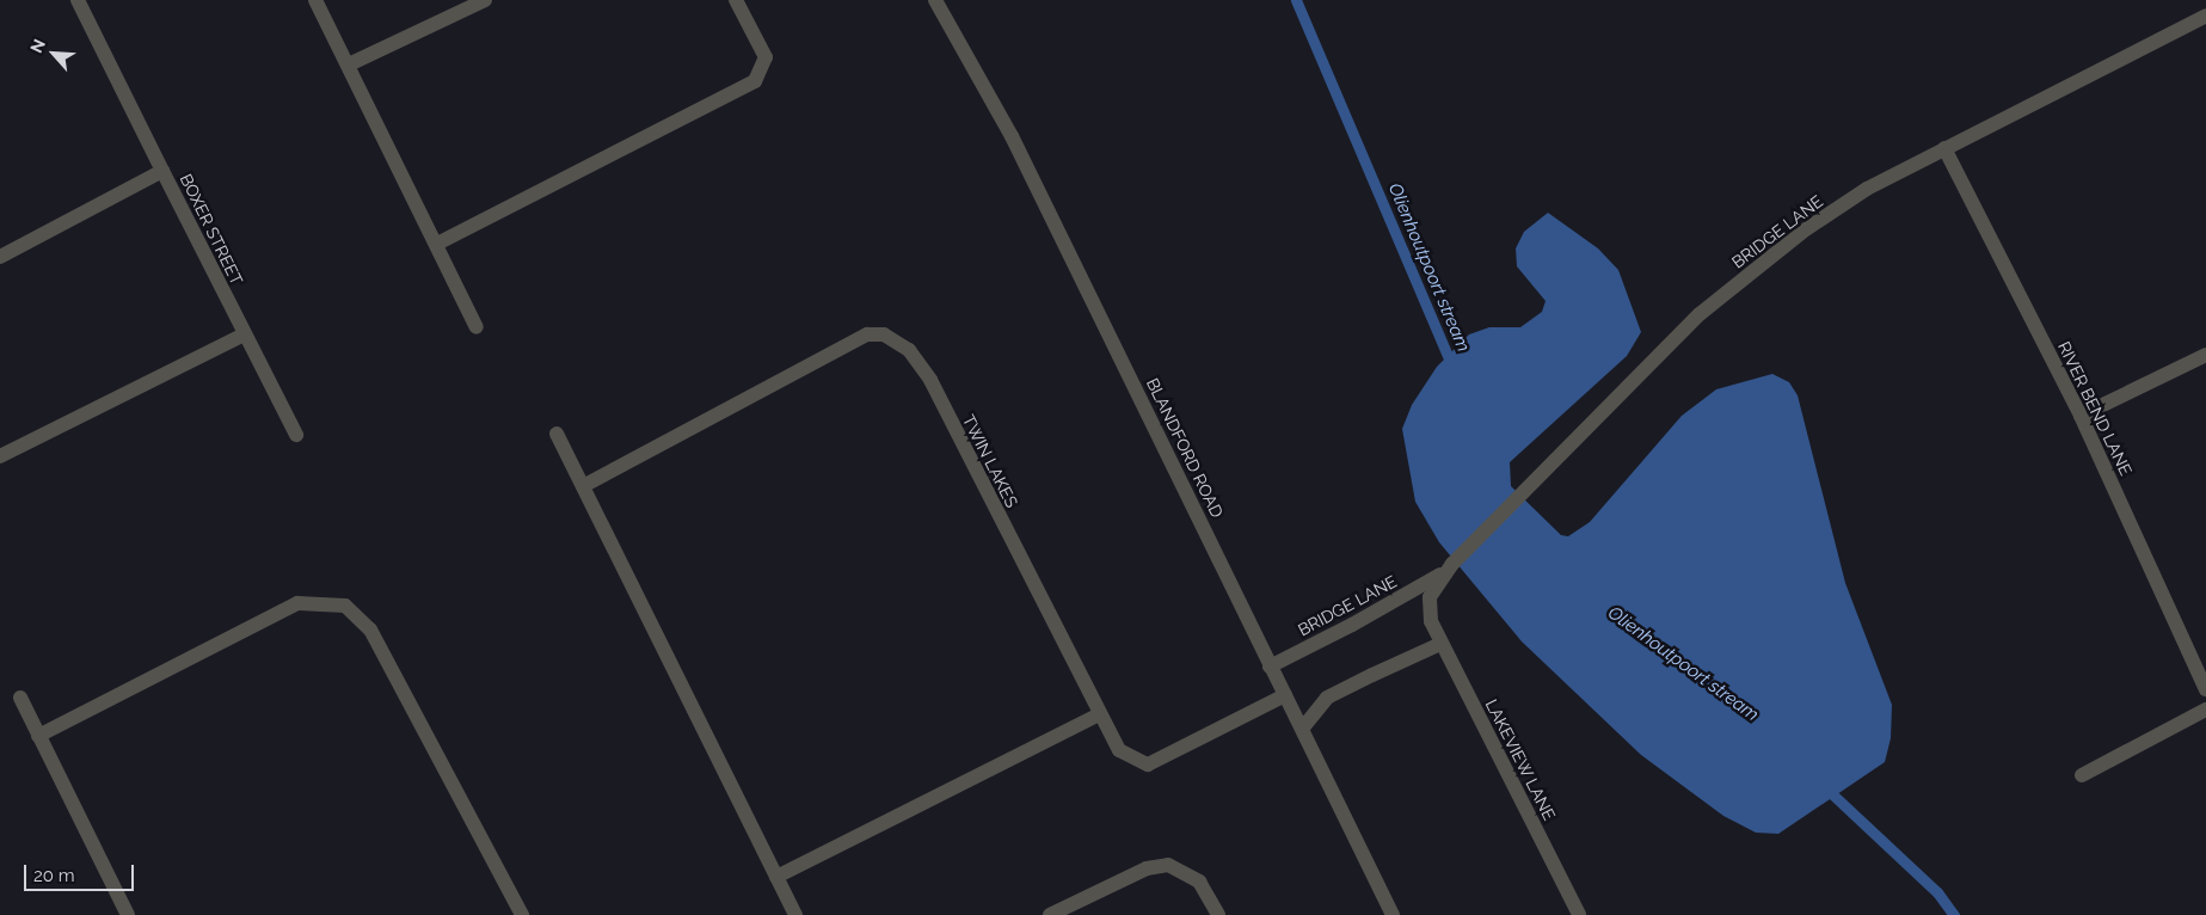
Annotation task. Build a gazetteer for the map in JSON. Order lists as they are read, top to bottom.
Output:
{
  "streets": {
    "street": [
      "BOXER STREET",
      "BRIDGE LANE",
      "RIVER BEND LANE",
      "BLANDFORD ROAD",
      "TWIN LAKES",
      "LAKEVIEW LANE"
    ]
  },
  "crossings": [
    ["BRIDGE LANE", "RIVER BEND LANE"],
    ["BRIDGE LANE", "BLANDFORD ROAD"],
    ["BRIDGE LANE", "LAKEVIEW LANE"],
    ["BLANDFORD ROAD", "TWIN LAKES"]
  ],
  "water": ["Olienhoutpoort stream"],
  "scale_bar": "20 m",
  "north": "top left"
}
